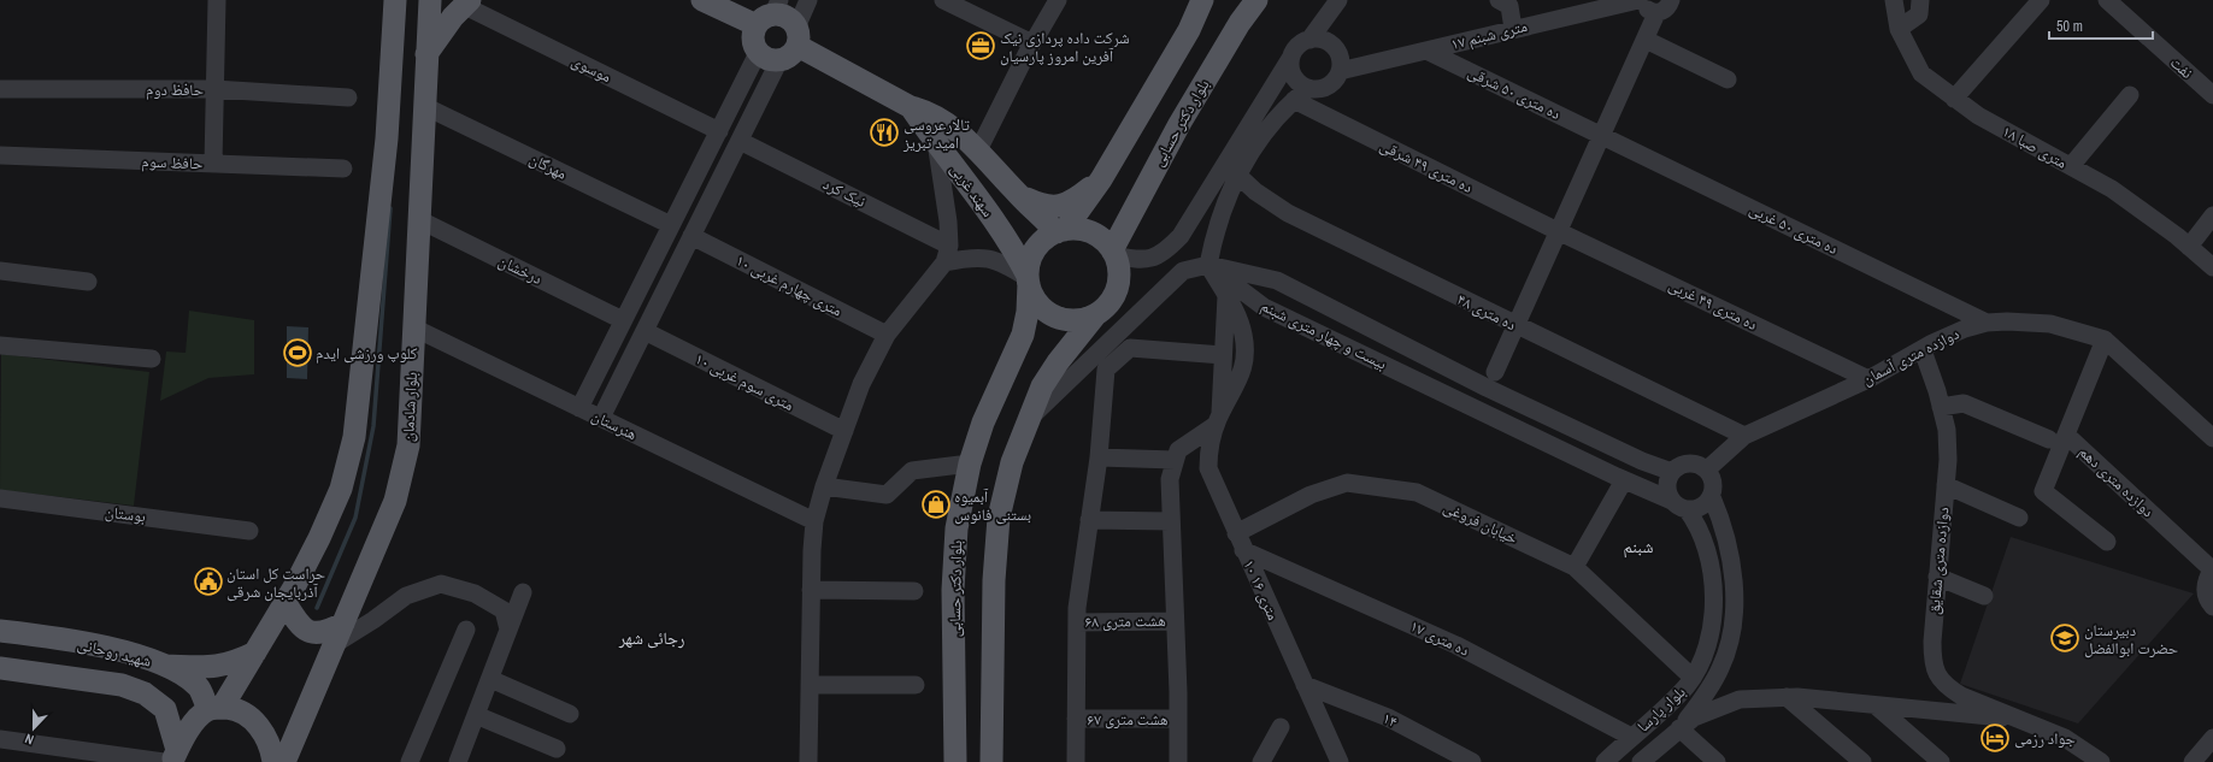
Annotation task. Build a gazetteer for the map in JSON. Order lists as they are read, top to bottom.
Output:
{
  "streets": {
    "main road": [
      "بلوار دکتر حسابی",
      "سهند غربی",
      "بلوار شادمان",
      "شهید روحانی"
    ],
    "street": [
      "۱۷ متری شبنم",
      "نفت",
      "موسوی",
      "حافظ دوم",
      "ده متری ۵۰ شرقی",
      "متری صبا ۱۸",
      "حافظ سوم",
      "مهرگان",
      "ده متری ۴۹ شرقی",
      "نیک کرد",
      "ده متری ۵۰ غربی",
      "درخشان",
      "۱۰ متری چهارم غربی",
      "ده متری ۴۹ غربی",
      "ده متری ۴۸",
      "بیست و چهار متری شبنم",
      "دوازده متری آسمان",
      "۱۰ متری سوم غربی",
      "هنرستان",
      "دوازده متری دهم",
      "بوستان",
      "خیابان فروغی",
      "دوازده متری شقایق",
      "۱۰ متری ۱۶",
      "هشت متری ۶۸",
      "ده متری ۱۷",
      "بلوار پارسا",
      "هشت متری ۶۷",
      "۱۴"
    ]
  },
  "crossings": [
    ["۱۷ متری شبنم", "ده متری ۵۰ شرقی"],
    ["ده متری ۵۰ شرقی", "ده متری ۵۰ غربی"],
    ["بلوار دکتر حسابی", "سهند غربی"],
    ["مهرگان", "بلوار شادمان"],
    ["ده متری ۴۹ شرقی", "ده متری ۴۹ غربی"],
    ["ده متری ۵۰ غربی", "دوازده متری آسمان"],
    ["درخشان", "بلوار شادمان"],
    ["ده متری ۴۹ غربی", "دوازده متری آسمان"],
    ["ده متری ۴۸", "دوازده متری آسمان"],
    ["بیست و چهار متری شبنم", "دوازده متری آسمان"],
    ["بیست و چهار متری شبنم", "بلوار پارسا"],
    ["دوازده متری آسمان", "دوازده متری دهم"],
    ["دوازده متری آسمان", "دوازده متری شقایق"],
    ["دوازده متری آسمان", "بلوار پارسا"],
    ["بلوار شادمان", "هنرستان"],
    ["خیابان فروغی", "۱۰ متری ۱۶"],
    ["خیابان فروغی", "بلوار پارسا"],
    ["۱۰ متری ۱۶", "ده متری ۱۷"],
    ["۱۰ متری ۱۶", "۱۴"],
    ["ده متری ۱۷", "بلوار پارسا"]
  ],
  "districts": ["شبنم", "رجائی شهر"],
  "places": {
    "office": ["شرکت داده پردازی نیک آفرین امروز پارسیان"],
    "restaurant": ["تالارعروسی امید تبریز"],
    "sports": ["کلوپ ورزشی ایدم"],
    "shop": ["آبمیوه بستنی فانوس"],
    "public building": ["حراست کل استان آذربایجان شرقی"],
    "school or university": ["دبیرستان حضرت ابوالفضل"],
    "hotel": ["جواد رزمی"]
  },
  "scale_bar": "50 m",
  "north": "bottom"
}
